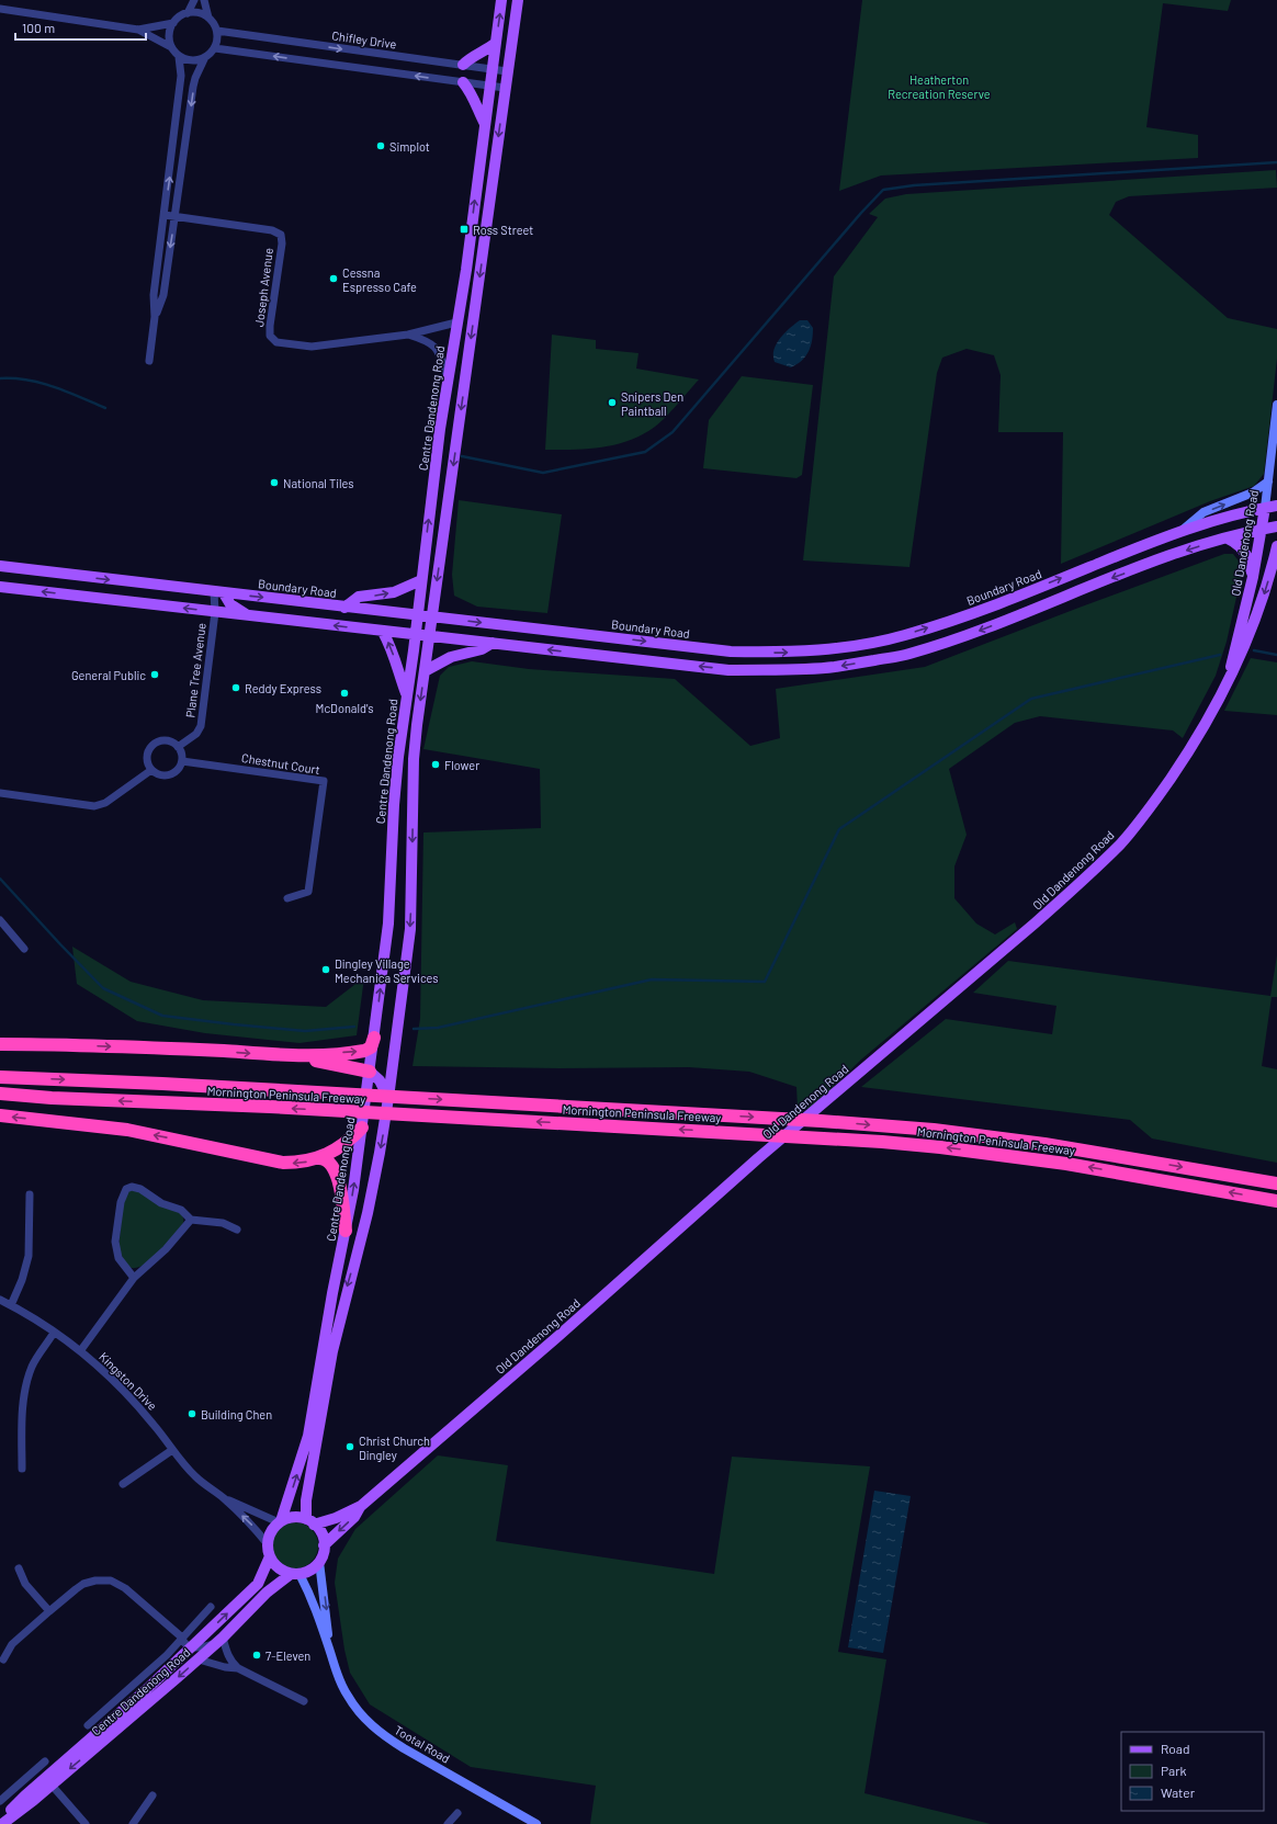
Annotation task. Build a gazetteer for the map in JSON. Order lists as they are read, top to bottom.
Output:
{
  "streets": {
    "highway": ["Mornington Peninsula Freeway"],
    "main road": [
      "Centre Dandenong Road",
      "Old Dandenong Road",
      "Boundary Road",
      "Tootal Road"
    ],
    "street": [
      "Chifley Drive",
      "Joseph Avenue",
      "Plane Tree Avenue",
      "Chestnut Court",
      "Kingston Drive"
    ]
  },
  "crossings": [
    ["Chifley Drive", "Centre Dandenong Road"],
    ["Joseph Avenue", "Centre Dandenong Road"],
    ["Centre Dandenong Road", "Old Dandenong Road"],
    ["Centre Dandenong Road", "Boundary Road"],
    ["Centre Dandenong Road", "Kingston Drive"],
    ["Centre Dandenong Road", "Tootal Road"],
    ["Old Dandenong Road", "Boundary Road"],
    ["Old Dandenong Road", "Kingston Drive"],
    ["Old Dandenong Road", "Tootal Road"],
    ["Boundary Road", "Plane Tree Avenue"],
    ["Plane Tree Avenue", "Chestnut Court"],
    ["Kingston Drive", "Tootal Road"]
  ],
  "parks": ["Heatherton Recreation Reserve"],
  "places": {
    "other": [
      "Simplot",
      "Cessna Espresso Cafe",
      "Snipers Den Paintball",
      "National Tiles",
      "General Public",
      "Reddy Express",
      "McDonald's",
      "Flower",
      "Dingley Village Mechanica Services",
      "Building Chen",
      "Christ Church Dingley",
      "7-Eleven"
    ],
    "transit": ["Ross Street"]
  },
  "legend": ["Road", "Park", "Water"],
  "scale_bar": "100 m"
}
